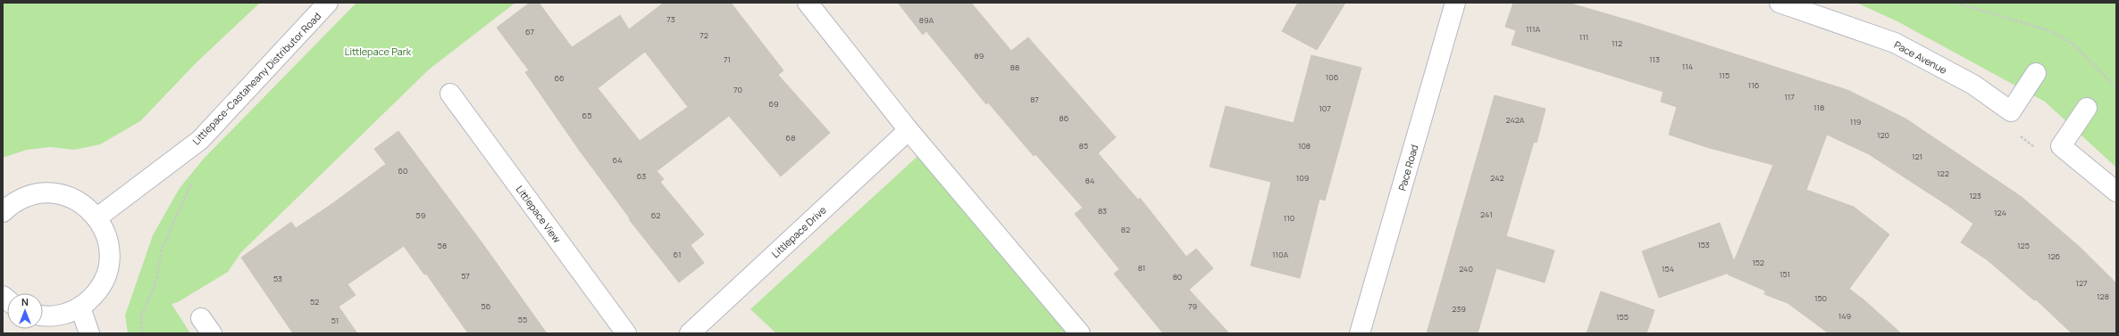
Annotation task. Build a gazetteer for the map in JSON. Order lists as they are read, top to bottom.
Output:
{
  "streets": {
    "street": [
      "Pace Avenue",
      "Littlepace-Castaheany Distributor Road",
      "Pace Road",
      "Littlepace View",
      "Littlepace Drive"
    ]
  },
  "parks": ["Littlepace Park"],
  "house_numbers": [
    "73",
    "89A",
    "111A",
    "67",
    "72",
    "111",
    "112",
    "89",
    "71",
    "113",
    "114",
    "88",
    "115",
    "106",
    "66",
    "116",
    "70",
    "117",
    "87",
    "69",
    "118",
    "107",
    "65",
    "86",
    "242A",
    "119",
    "120",
    "68",
    "85",
    "108",
    "121",
    "64",
    "60",
    "122",
    "63",
    "109",
    "242",
    "84",
    "123",
    "83",
    "124",
    "241",
    "59",
    "62",
    "110",
    "82",
    "153",
    "58",
    "125",
    "61",
    "110A",
    "126",
    "152",
    "81",
    "240",
    "154",
    "151",
    "57",
    "80",
    "53",
    "127",
    "128",
    "150",
    "52",
    "56",
    "79",
    "239",
    "149",
    "155",
    "55",
    "51"
  ],
  "north": "top"
}
